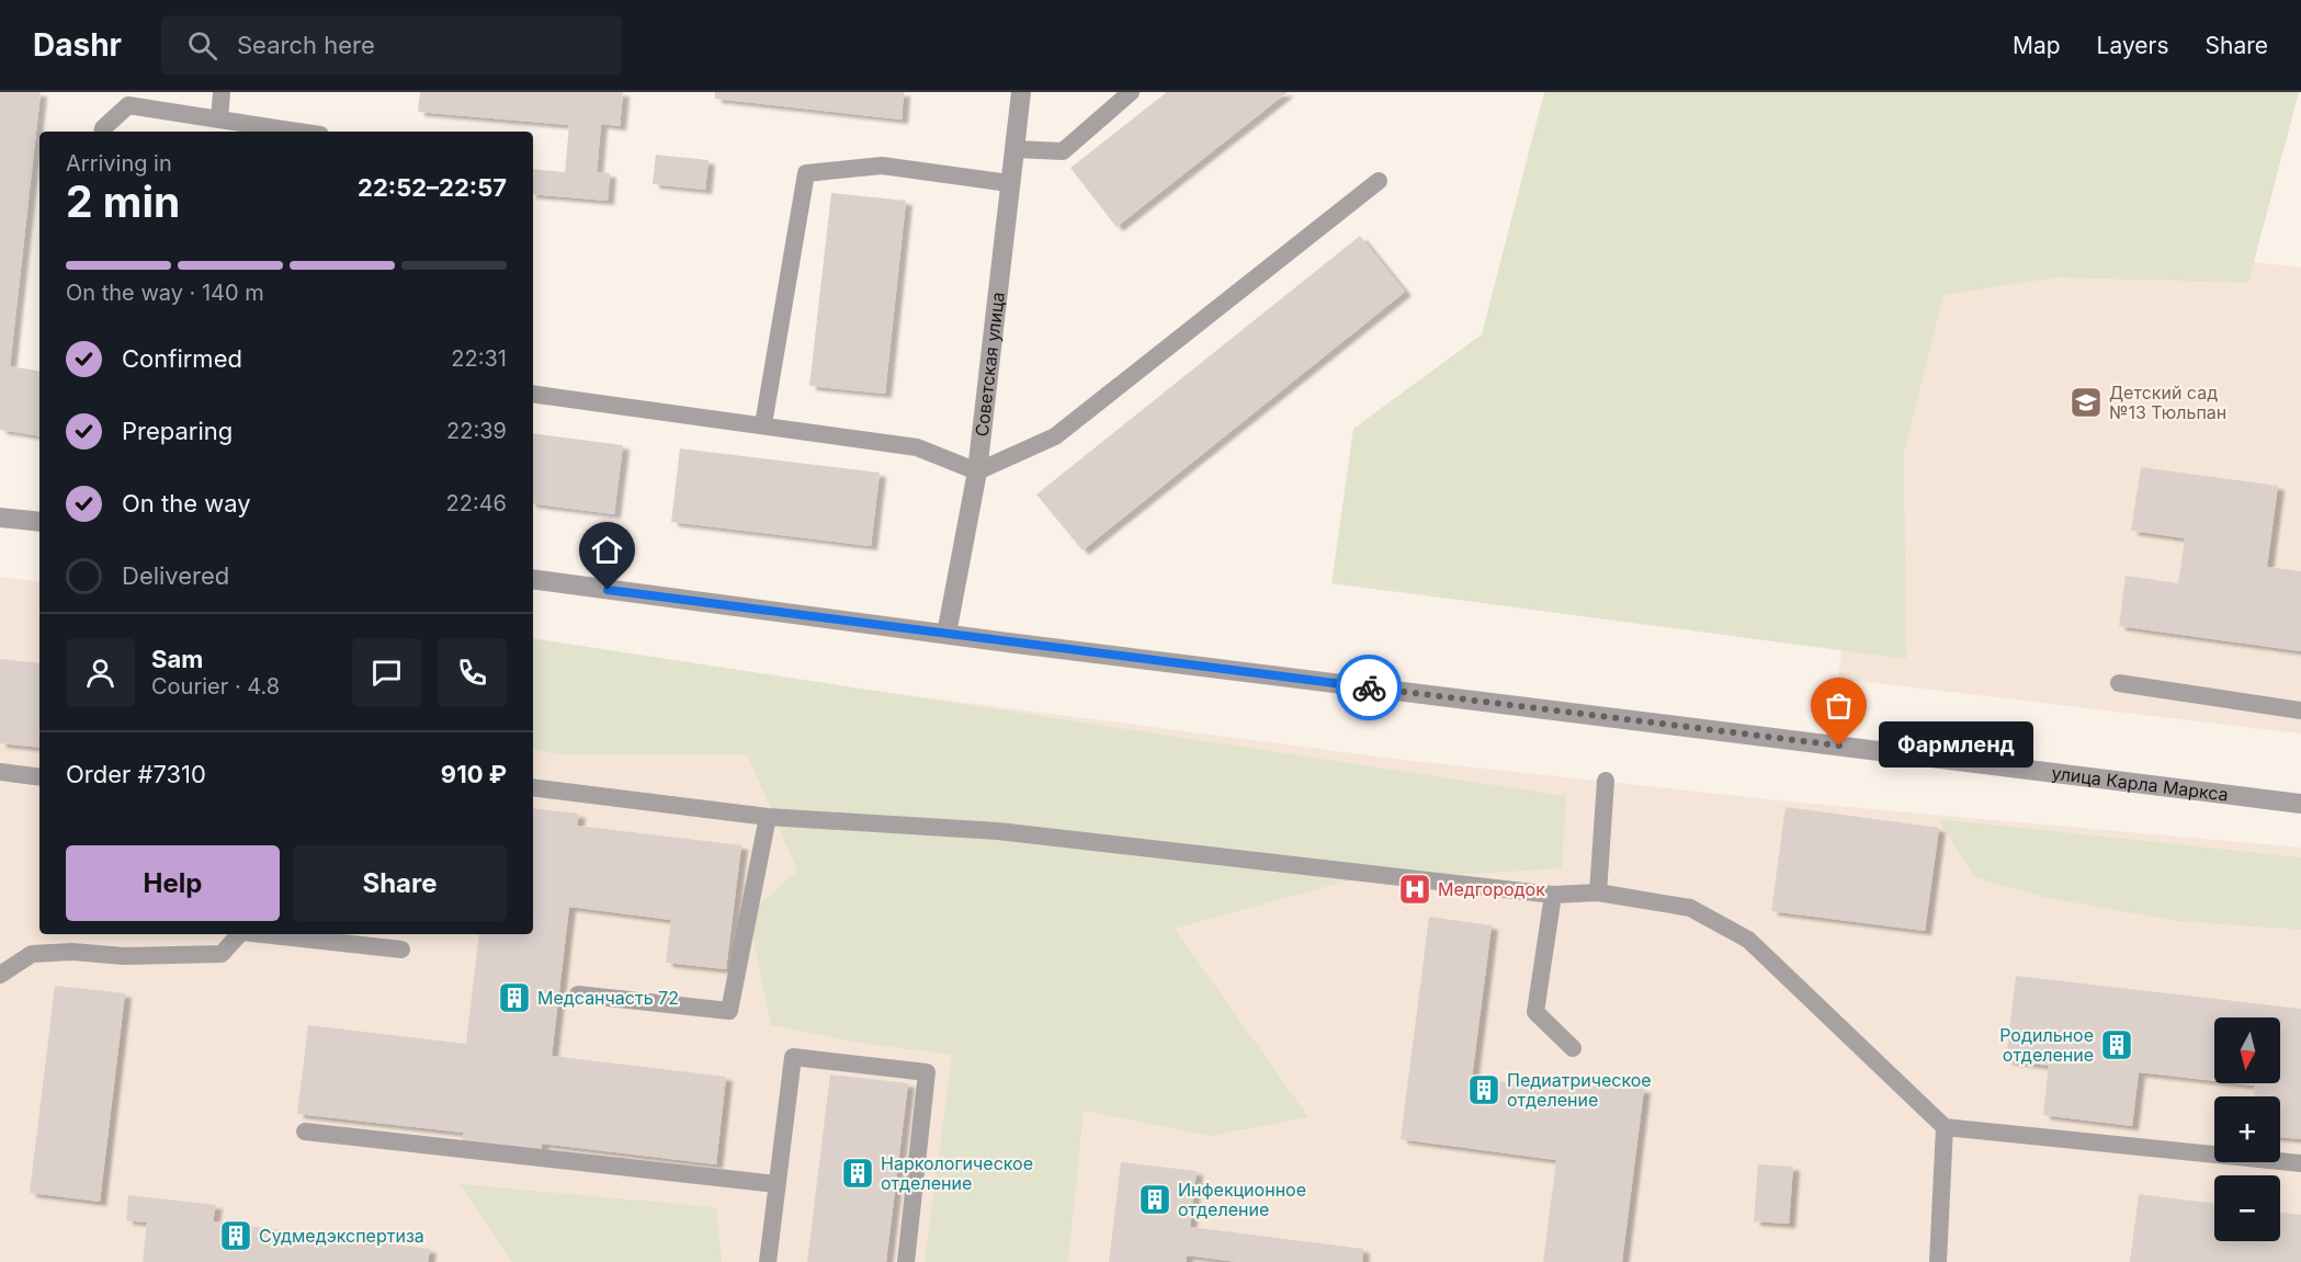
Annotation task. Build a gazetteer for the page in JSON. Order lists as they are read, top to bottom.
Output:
{
  "streets": {
    "street": ["Советская улица", "улица Карла Маркса"]
  },
  "crossings": [
    ["Советская улица", "улица Карла Маркса"]
  ],
  "places": {
    "school or university": ["Детский сад №13 Тюльпан"],
    "other": ["Фармленд"],
    "hospital": ["Медгородок"],
    "building": [
      "Медсанчасть 72",
      "Родильное отделение",
      "Педиатрическое отделение",
      "Наркологическое отделение",
      "Инфекционное отделение",
      "Судмедэкспертиза"
    ]
  },
  "north": "bottom",
  "page": {
    "header": "Dashr",
    "search": "Search here",
    "nav": ["Map", "Layers", "Share"],
    "heading": ["2 min", "Arriving in", "22:52–22:57"],
    "panel": [
      "Sam",
      "Courier · 4.8",
      "Order #7310",
      "910 ₽"
    ],
    "bar": "On the way · 140 m",
    "list": [
      ["Confirmed", "22:31"],
      ["Preparing", "22:39"],
      ["On the way", "22:46"],
      "Delivered"
    ],
    "bubble": "Фармленд",
    "buttons": ["Help", "Share"],
    "map_buttons": ["+", "−"]
  }
}
